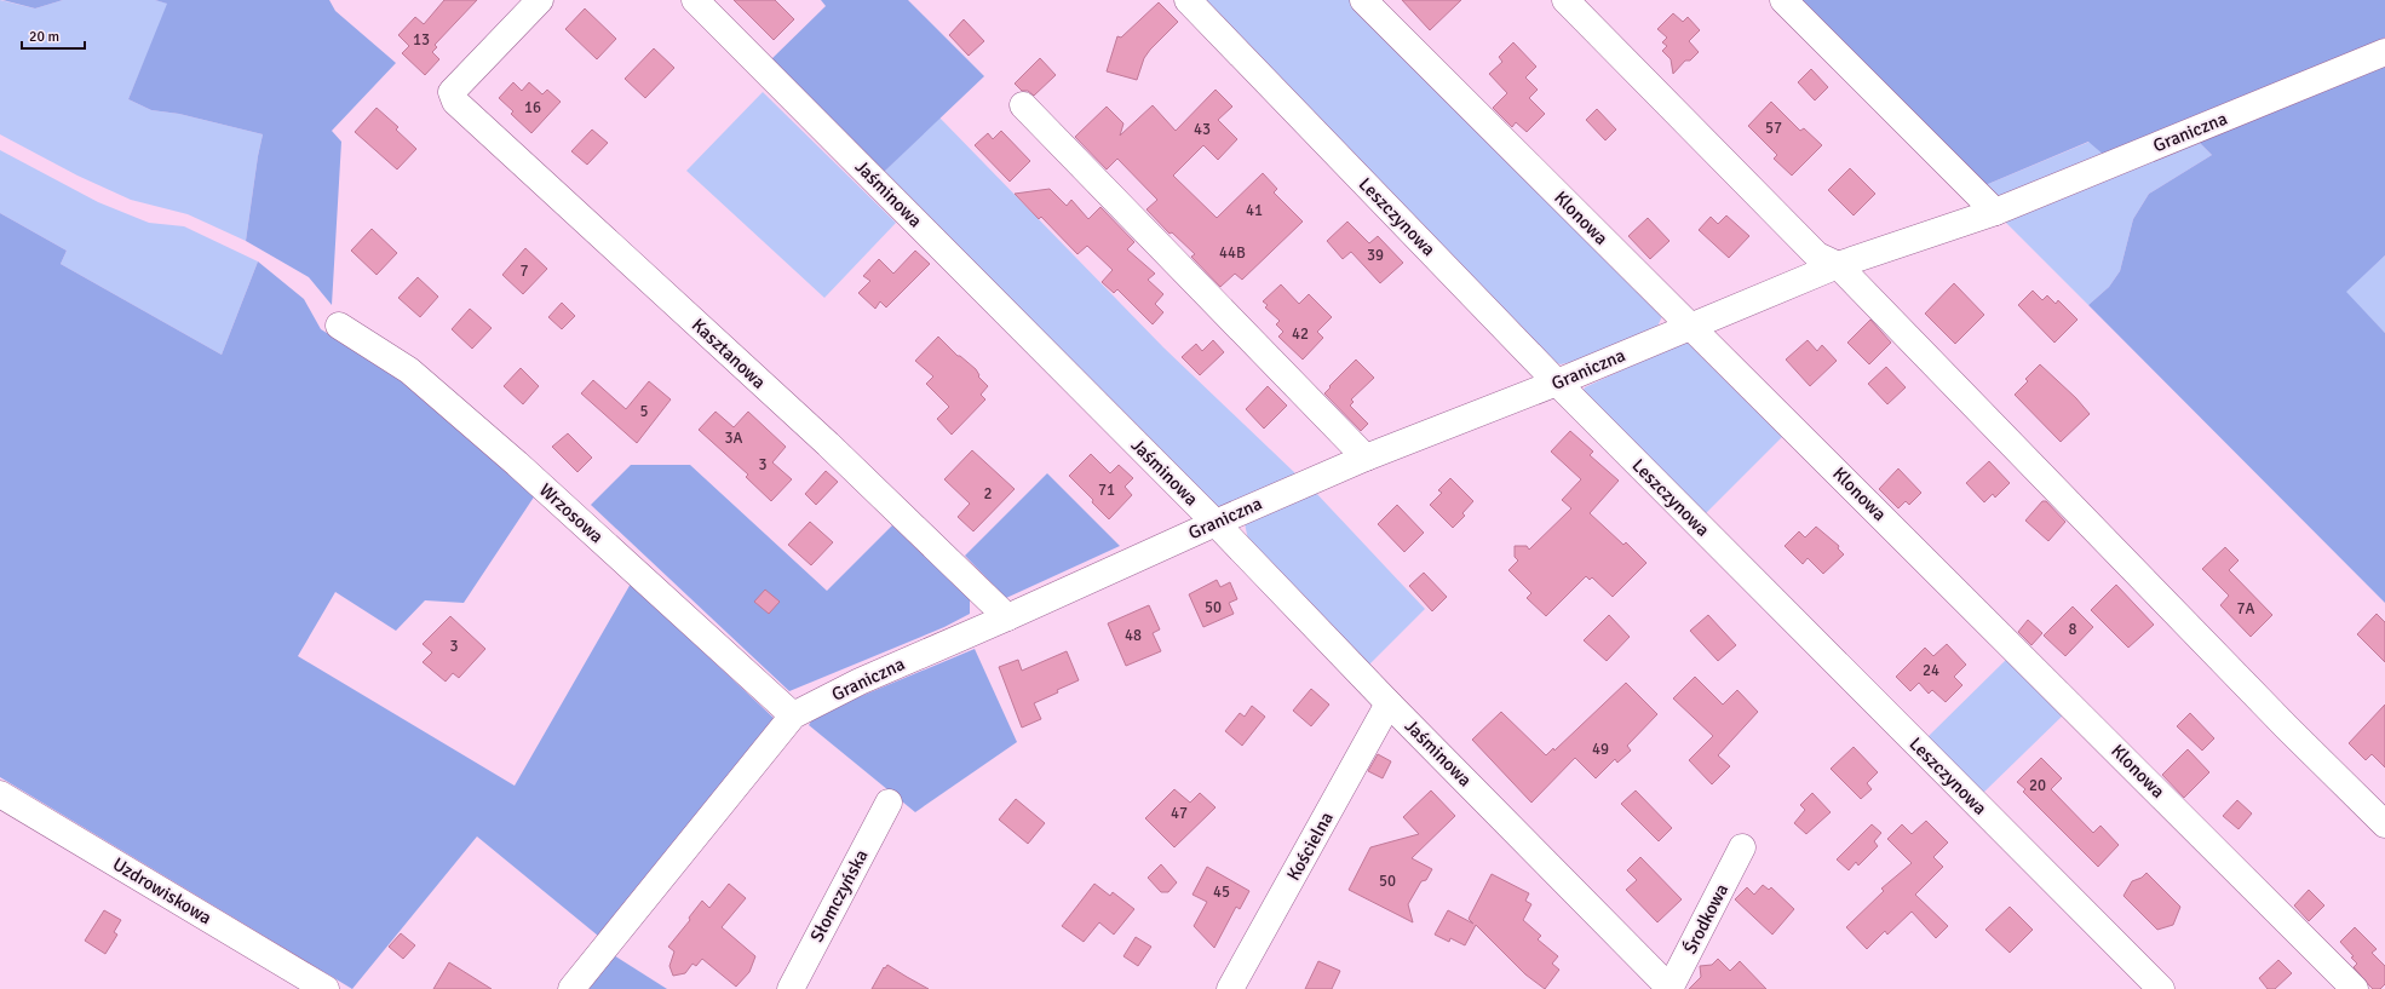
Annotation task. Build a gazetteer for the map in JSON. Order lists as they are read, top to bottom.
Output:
{
  "streets": {
    "street": [
      "Graniczna",
      "Jaśminowa",
      "Leszczynowa",
      "Klonowa",
      "Kasztanowa",
      "Wrzosowa",
      "Kościelna",
      "Uzdrowiskowa",
      "Słomczyńska",
      "Środkowa"
    ]
  },
  "crossings": [
    ["Graniczna", "Jaśminowa"],
    ["Graniczna", "Leszczynowa"],
    ["Graniczna", "Klonowa"],
    ["Graniczna", "Kasztanowa"],
    ["Graniczna", "Wrzosowa"],
    ["Jaśminowa", "Kościelna"],
    ["Jaśminowa", "Środkowa"]
  ],
  "house_numbers": [
    "13",
    "16",
    "57",
    "43",
    "41",
    "44B",
    "39",
    "7",
    "42",
    "5",
    "3A",
    "3",
    "71",
    "2",
    "50",
    "7A",
    "8",
    "48",
    "3",
    "24",
    "49",
    "20",
    "47",
    "50",
    "45"
  ],
  "scale_bar": "20 m"
}
